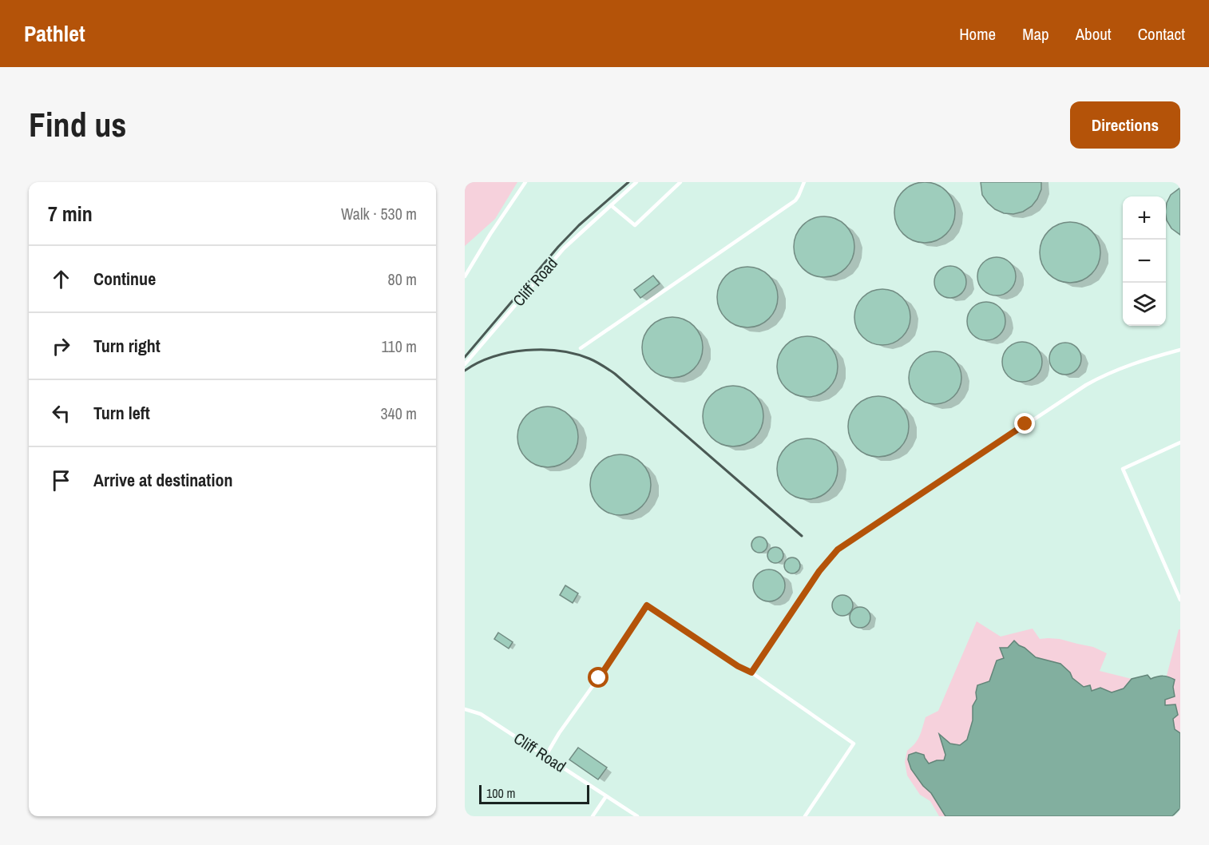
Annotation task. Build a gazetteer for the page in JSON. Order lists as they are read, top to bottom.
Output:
{
  "streets": {
    "lane": ["Cliff Road"]
  },
  "scale_bar": "100 m",
  "page": {
    "header": "Pathlet",
    "nav": [
      "Home",
      "Map",
      "About",
      "Contact"
    ],
    "buttons": "Directions",
    "title": "Find us",
    "heading": ["7 min", "Walk · 530 m"],
    "map_buttons": ["+", "−"],
    "list": [
      ["Continue", "80 m"],
      ["Turn right", "110 m"],
      ["Turn left", "340 m"],
      "Arrive at destination"
    ],
    "scale": "100 m"
  }
}
